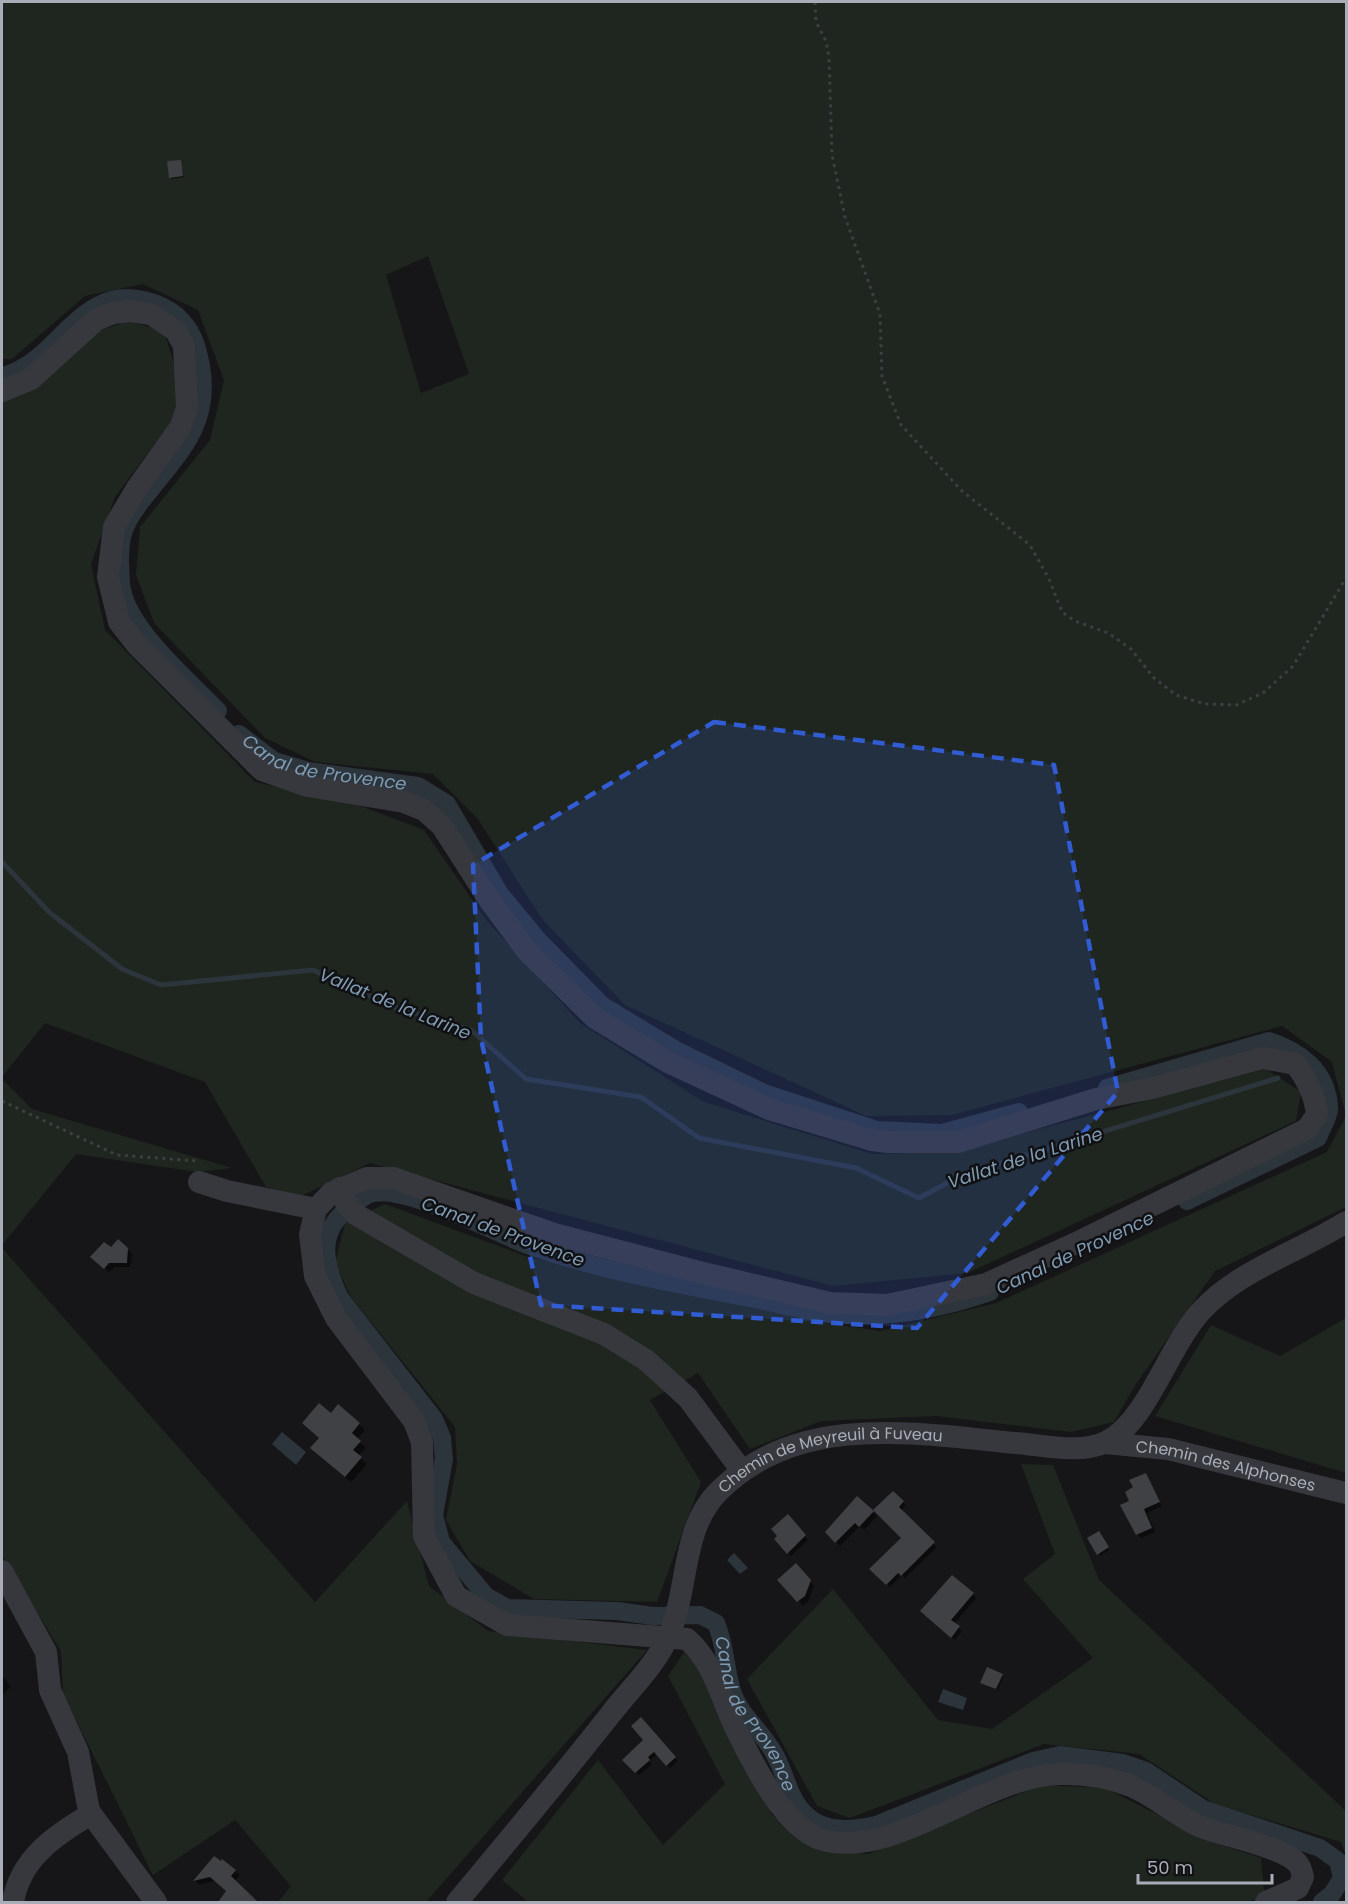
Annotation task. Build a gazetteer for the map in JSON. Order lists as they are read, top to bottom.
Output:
{
  "streets": {
    "street": ["Chemin de Meyreuil à Fuveau", "Chemin des Alphonses"]
  },
  "crossings": [
    ["Chemin de Meyreuil à Fuveau", "Chemin des Alphonses"]
  ],
  "water": ["Canal de Provence", "Vallat de la Larine"],
  "scale_bar": "50 m"
}
